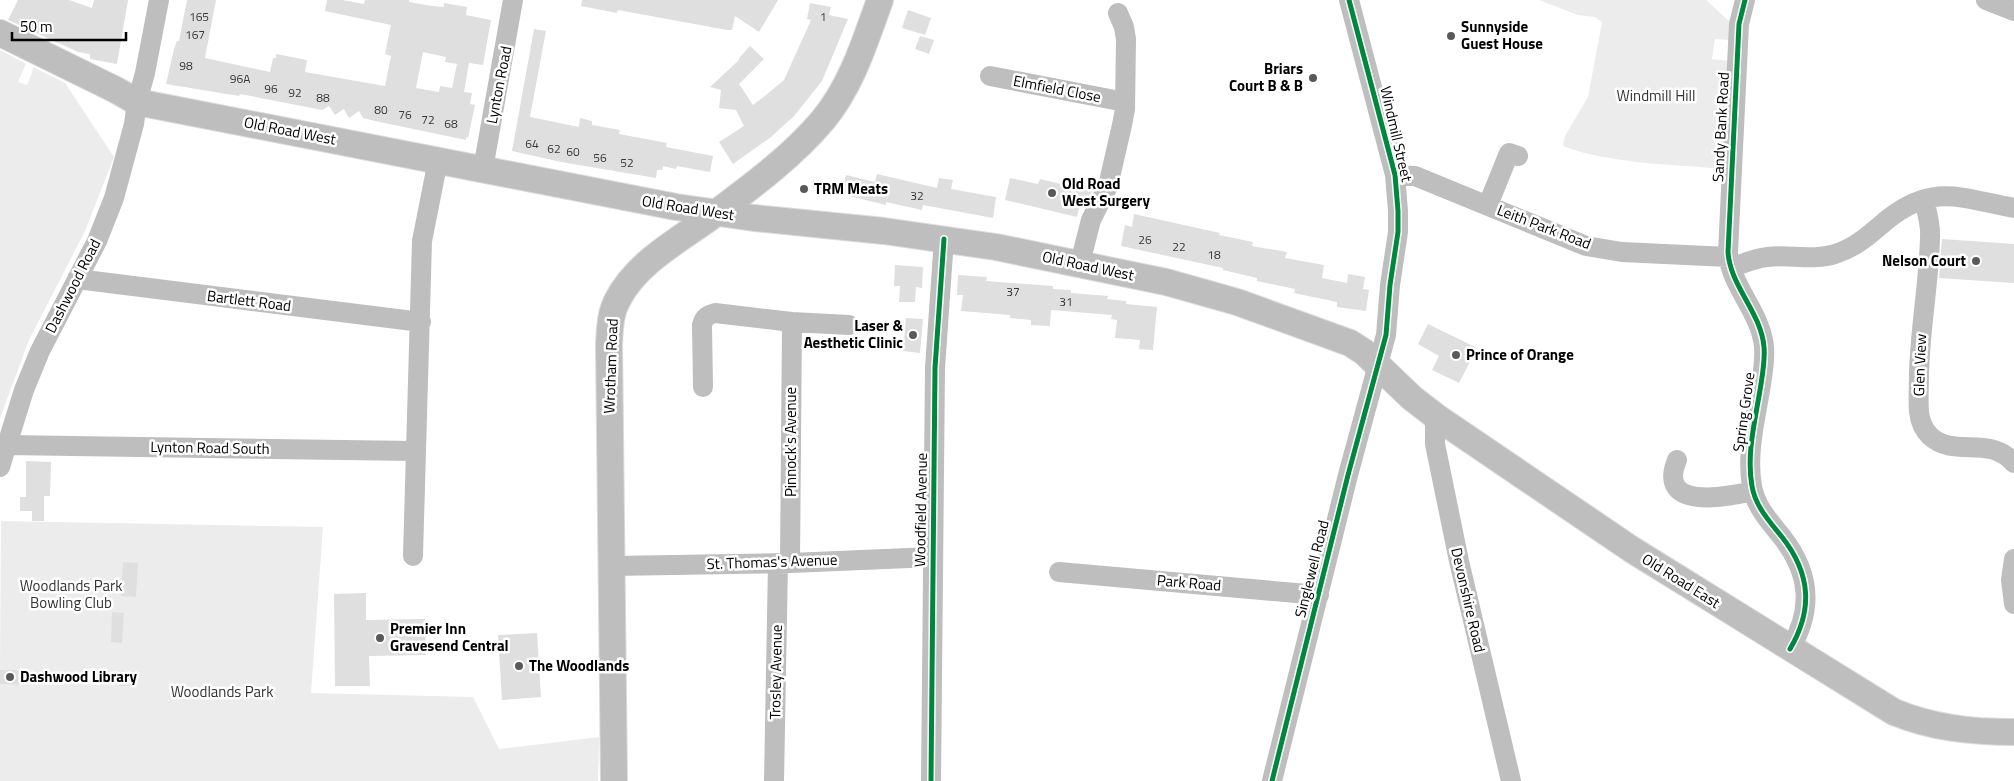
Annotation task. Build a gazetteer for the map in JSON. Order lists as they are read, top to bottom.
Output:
{
  "streets": {
    "main road": ["Old Road West", "Wrotham Road", "Old Road East"],
    "street": [
      "Lynton Road",
      "Elmfield Close",
      "Sandy Bank Road",
      "Windmill Street",
      "Leith Park Road",
      "Dashwood Road",
      "Bartlett Road",
      "Glen View",
      "Spring Grove",
      "Pinnock's Avenue",
      "Lynton Road South",
      "Woodfield Avenue",
      "St. Thomas's Avenue",
      "Singlewell Road",
      "Park Road",
      "Devonshire Road",
      "Trosley Avenue"
    ]
  },
  "crossings": [
    ["Lynton Road", "Old Road West"],
    ["Sandy Bank Road", "Leith Park Road"],
    ["Sandy Bank Road", "Spring Grove"],
    ["Old Road West", "Windmill Street"],
    ["Old Road West", "Dashwood Road"],
    ["Old Road West", "Wrotham Road"],
    ["Old Road West", "Woodfield Avenue"],
    ["Old Road West", "Singlewell Road"],
    ["Old Road West", "Old Road East"],
    ["Windmill Street", "Leith Park Road"],
    ["Windmill Street", "Singlewell Road"],
    ["Windmill Street", "Old Road East"],
    ["Leith Park Road", "Glen View"],
    ["Leith Park Road", "Spring Grove"],
    ["Dashwood Road", "Bartlett Road"],
    ["Dashwood Road", "Lynton Road South"],
    ["Wrotham Road", "St. Thomas's Avenue"],
    ["Spring Grove", "Old Road East"],
    ["Pinnock's Avenue", "St. Thomas's Avenue"],
    ["Pinnock's Avenue", "Trosley Avenue"],
    ["Woodfield Avenue", "St. Thomas's Avenue"],
    ["St. Thomas's Avenue", "Trosley Avenue"],
    ["Singlewell Road", "Old Road East"],
    ["Singlewell Road", "Park Road"],
    ["Old Road East", "Devonshire Road"]
  ],
  "parks": ["Windmill Hill", "Woodlands Park Bowling Club", "Woodlands Park"],
  "places": [
    "Sunnyside Guest House",
    "Briars Court B & B",
    "TRM Meats",
    "Old Road West Surgery",
    "Nelson Court",
    "Laser & Aesthetic Clinic",
    "Prince of Orange",
    "Premier Inn Gravesend Central",
    "The Woodlands",
    "Dashwood Library"
  ],
  "house_numbers": [
    "165",
    "1",
    "167",
    "98",
    "96A",
    "96",
    "92",
    "88",
    "80",
    "76",
    "72",
    "68",
    "64",
    "62",
    "60",
    "56",
    "52",
    "32",
    "26",
    "22",
    "18",
    "37",
    "31"
  ],
  "scale_bar": "50 m"
}
